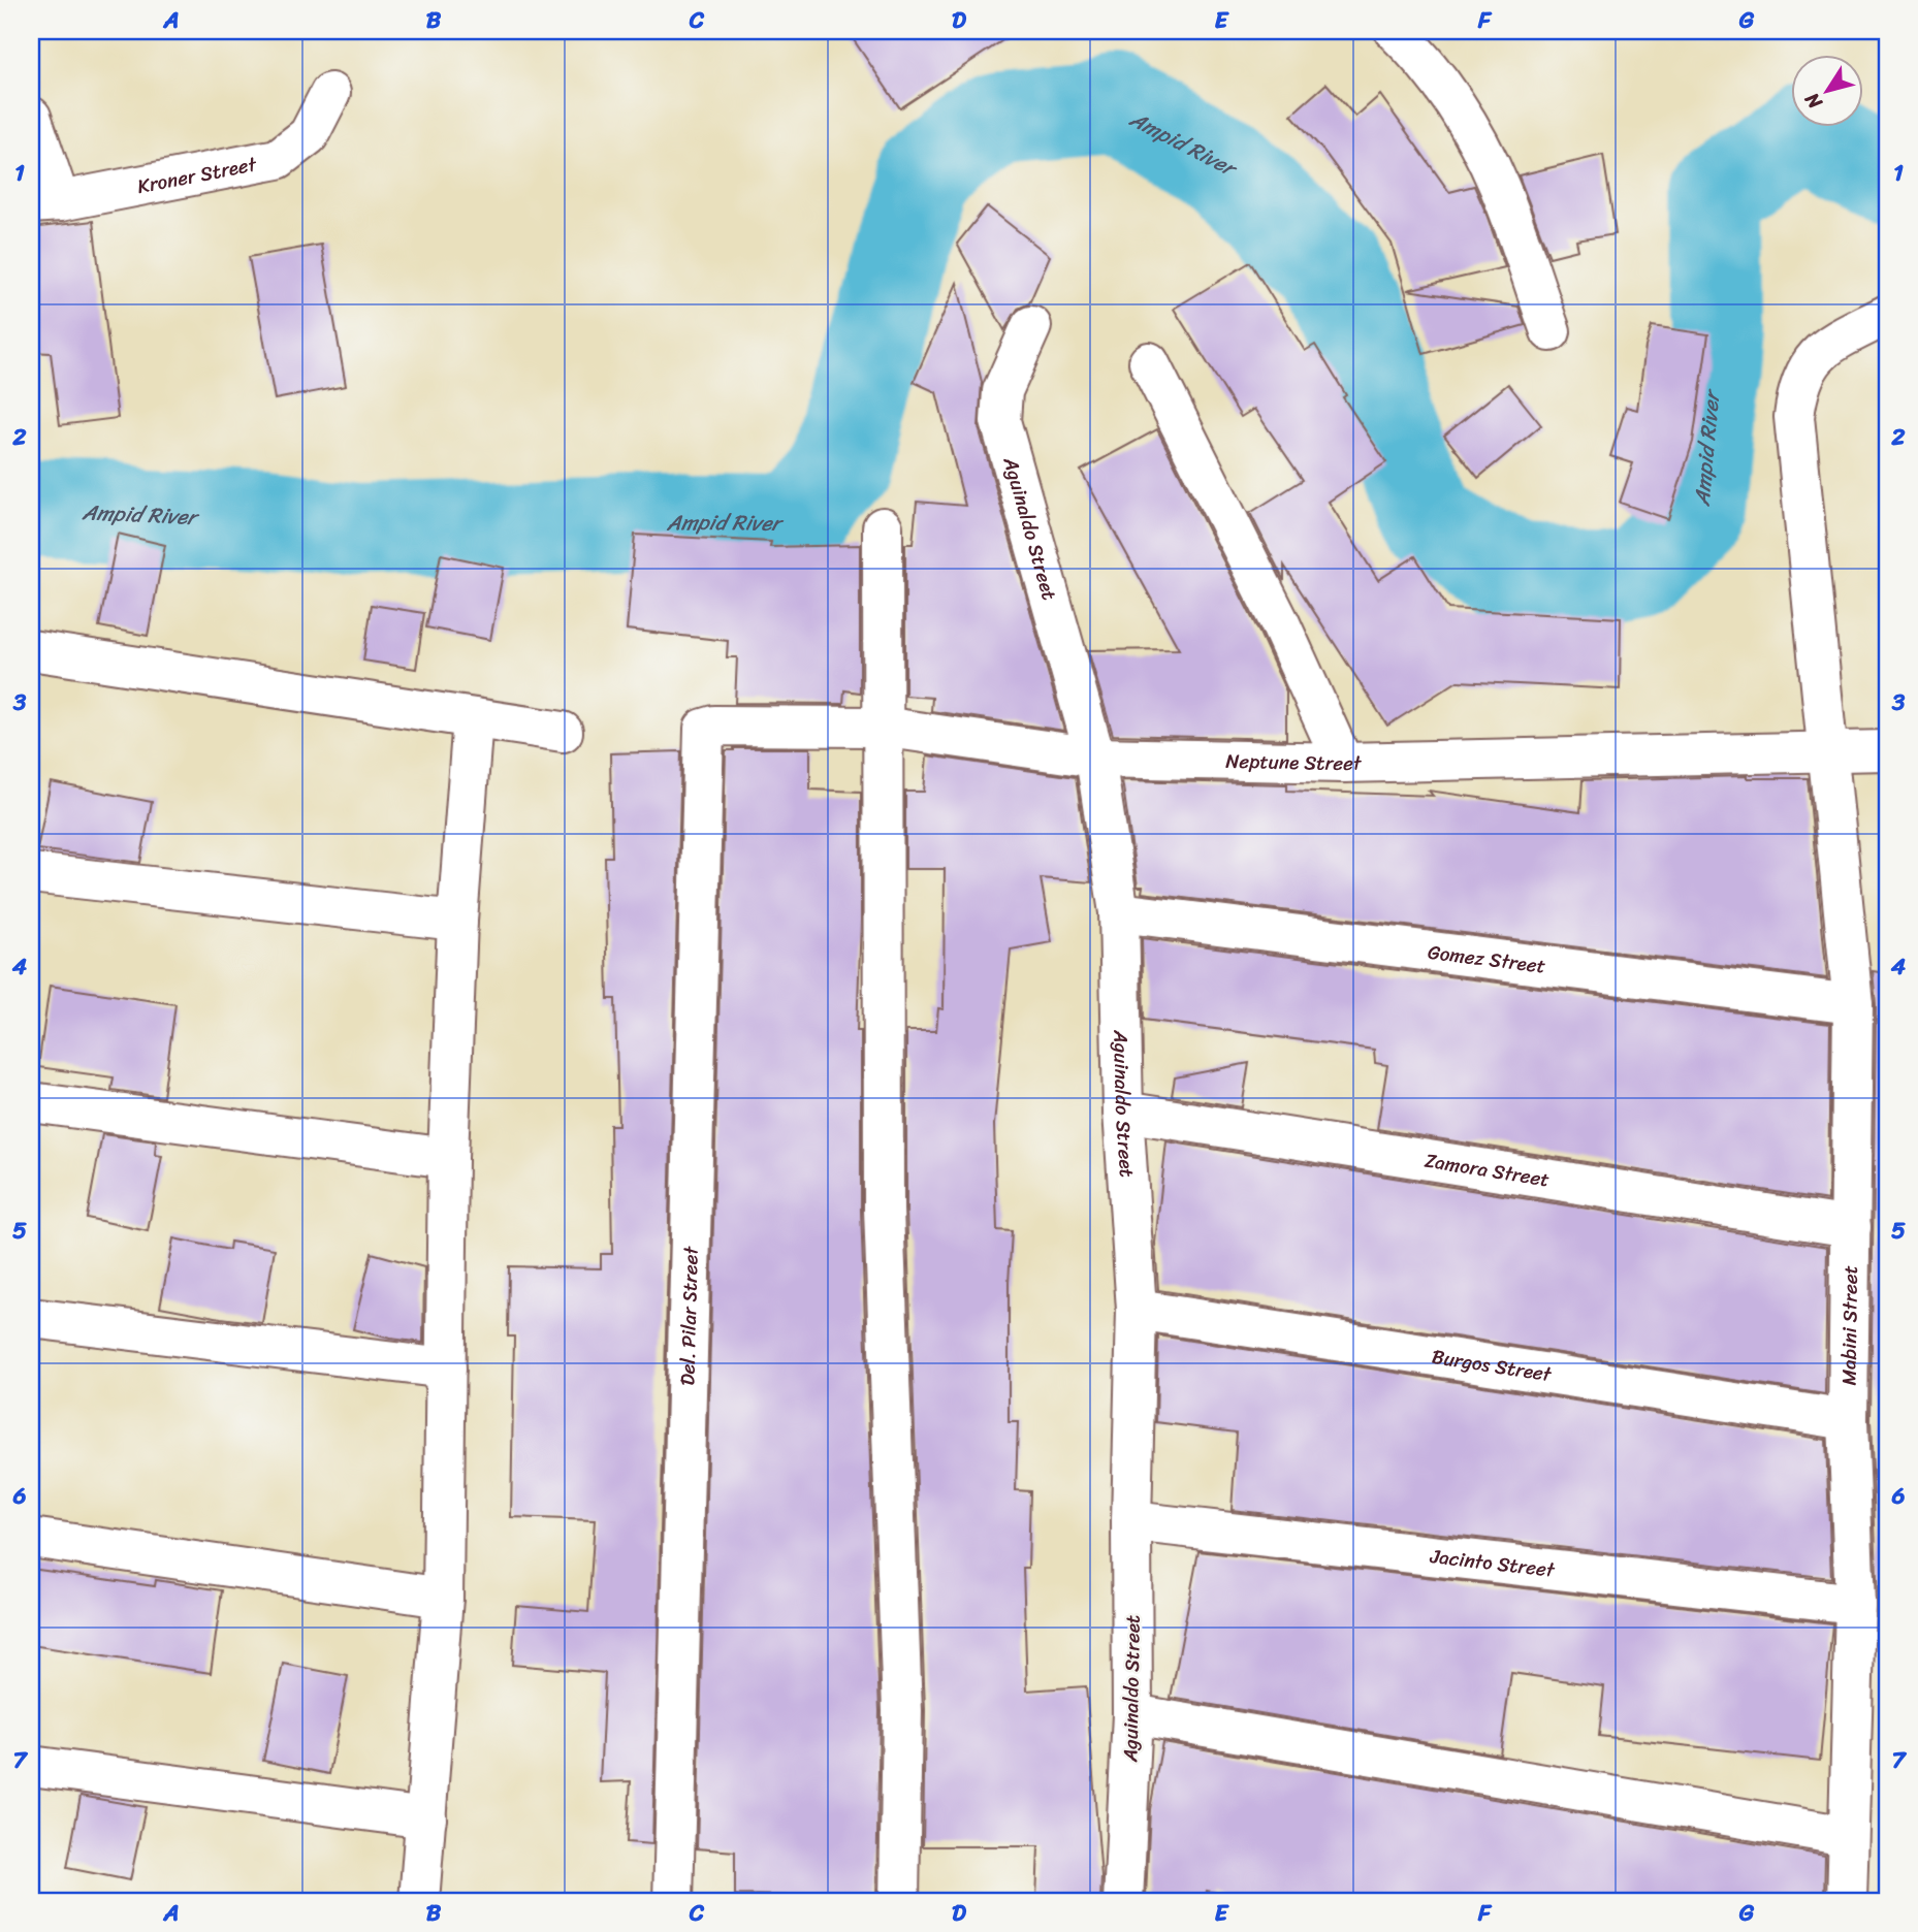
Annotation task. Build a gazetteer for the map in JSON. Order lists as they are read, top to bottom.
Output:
{
  "streets": {
    "street": [
      "Kroner Street",
      "Aguinaldo Street",
      "Neptune Street",
      "Gomez Street",
      "Zamora Street",
      "Del. Pilar Street",
      "Mabini Street",
      "Burgos Street",
      "Jacinto Street"
    ]
  },
  "crossings": [
    ["Aguinaldo Street", "Neptune Street"],
    ["Aguinaldo Street", "Gomez Street"],
    ["Aguinaldo Street", "Zamora Street"],
    ["Aguinaldo Street", "Burgos Street"],
    ["Aguinaldo Street", "Jacinto Street"],
    ["Neptune Street", "Del. Pilar Street"],
    ["Neptune Street", "Mabini Street"],
    ["Gomez Street", "Mabini Street"],
    ["Zamora Street", "Mabini Street"],
    ["Mabini Street", "Burgos Street"],
    ["Mabini Street", "Jacinto Street"]
  ],
  "water": ["Ampid River"],
  "north": "bottom left",
  "grid": {
    "columns": [
      "A",
      "B",
      "C",
      "D",
      "E",
      "F",
      "G"
    ],
    "rows": [
      "1",
      "2",
      "3",
      "4",
      "5",
      "6",
      "7"
    ]
  }
}
